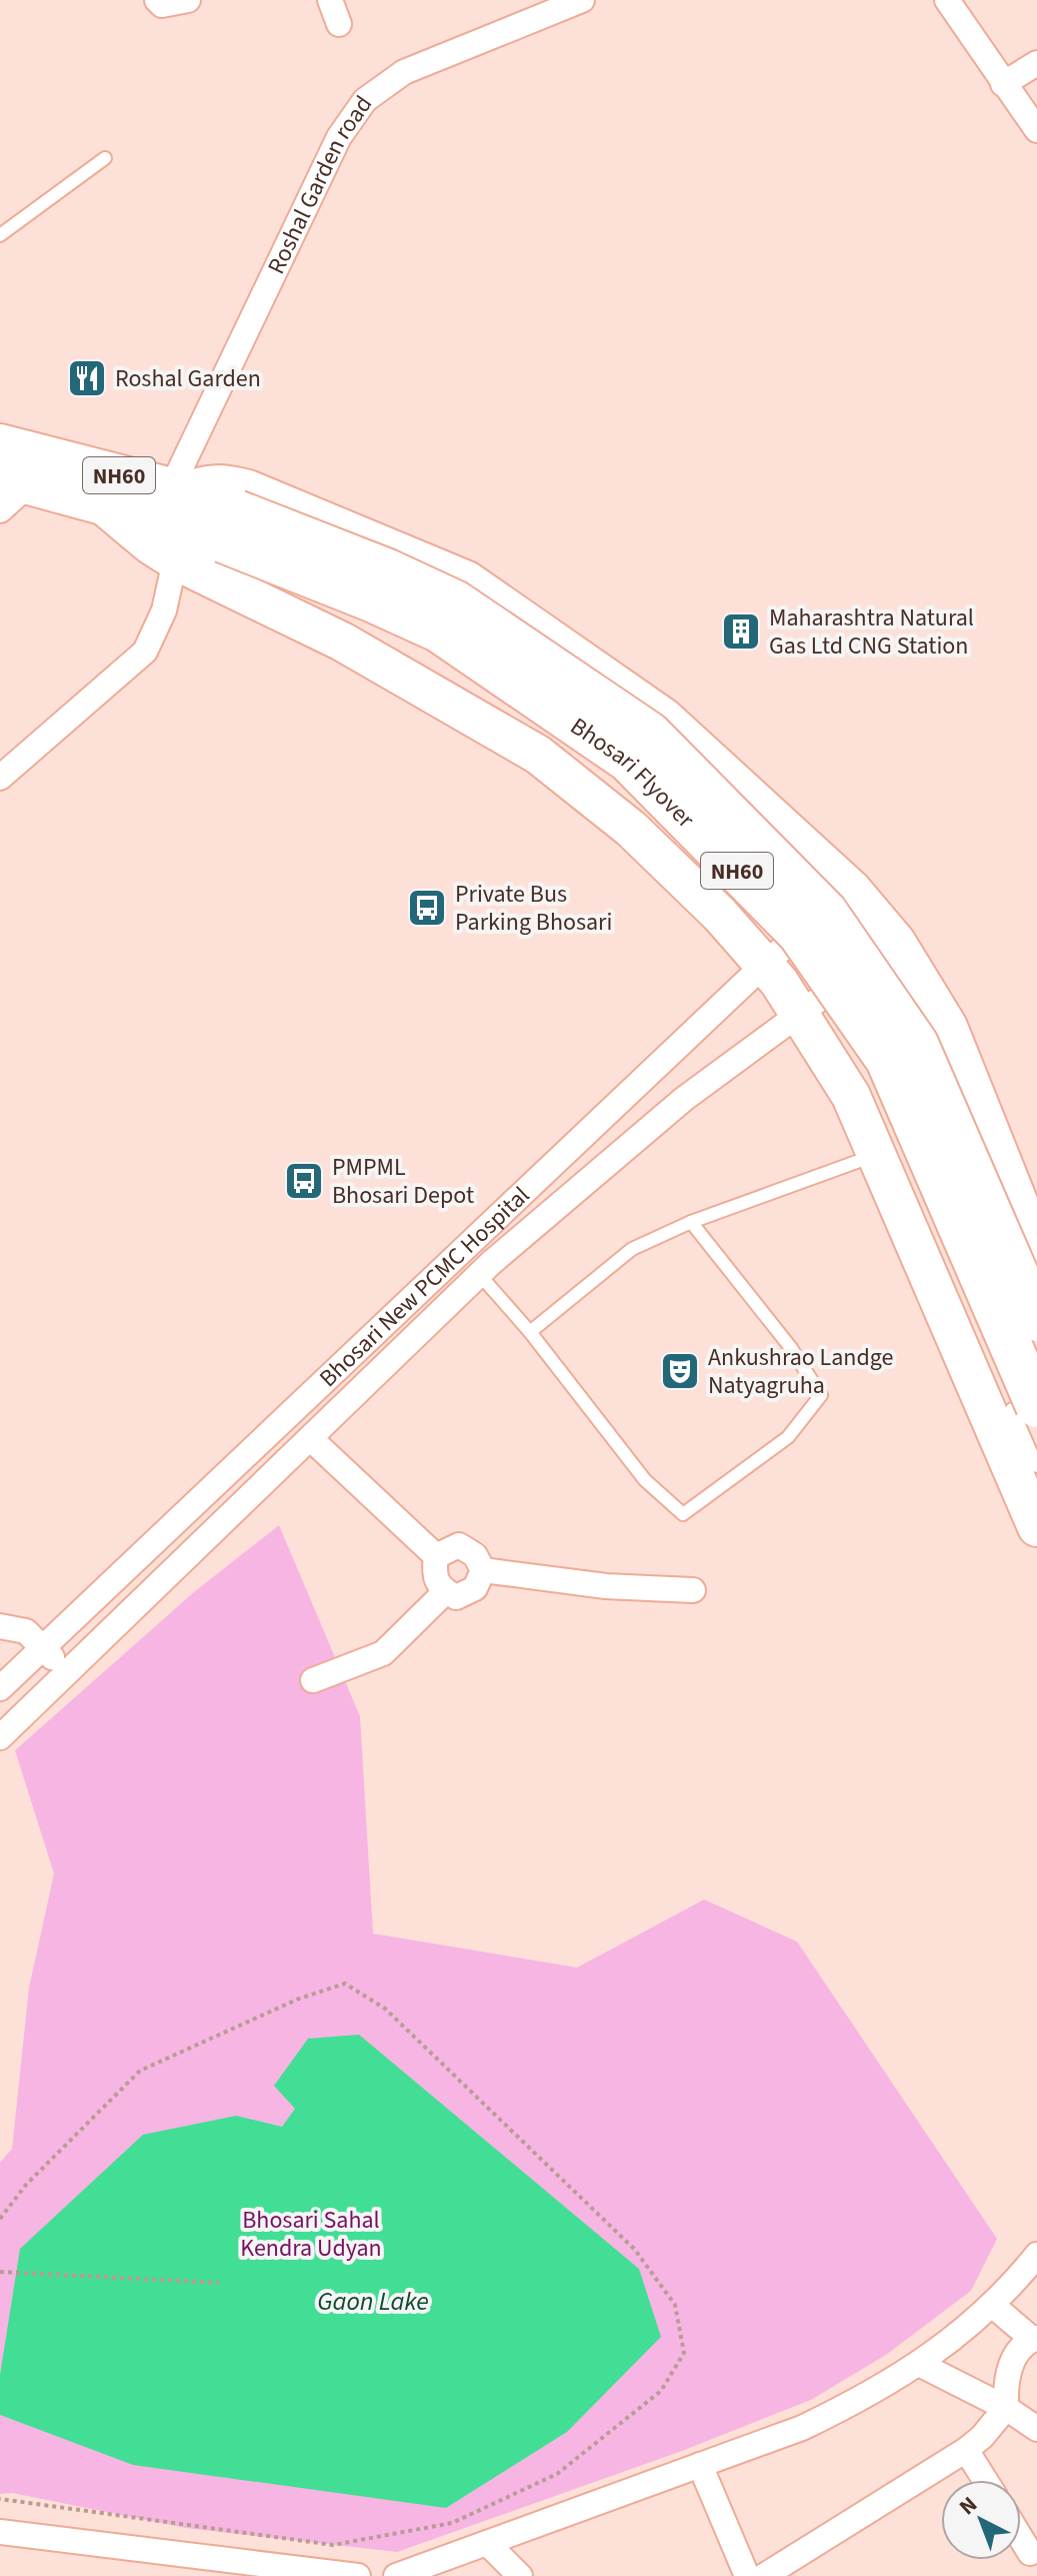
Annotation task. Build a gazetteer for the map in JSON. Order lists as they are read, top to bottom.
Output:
{
  "streets": {
    "highway": ["NH60", "Bhosari Flyover"],
    "street": ["Roshal Garden road", "Bhosari New PCMC Hospital"]
  },
  "crossings": [
    ["Roshal Garden road", "NH60"],
    ["NH60", "Bhosari Flyover"]
  ],
  "water": ["Gaon Lake"],
  "parks": ["Bhosari Sahal Kendra Udyan"],
  "places": {
    "restaurant": ["Roshal Garden"],
    "building": ["Maharashtra Natural Gas Ltd CNG Station"],
    "bus stop": ["Private Bus Parking Bhosari", "PMPML Bhosari Depot"],
    "theatre": ["Ankushrao Landge Natyagruha"]
  },
  "north": "top left"
}
